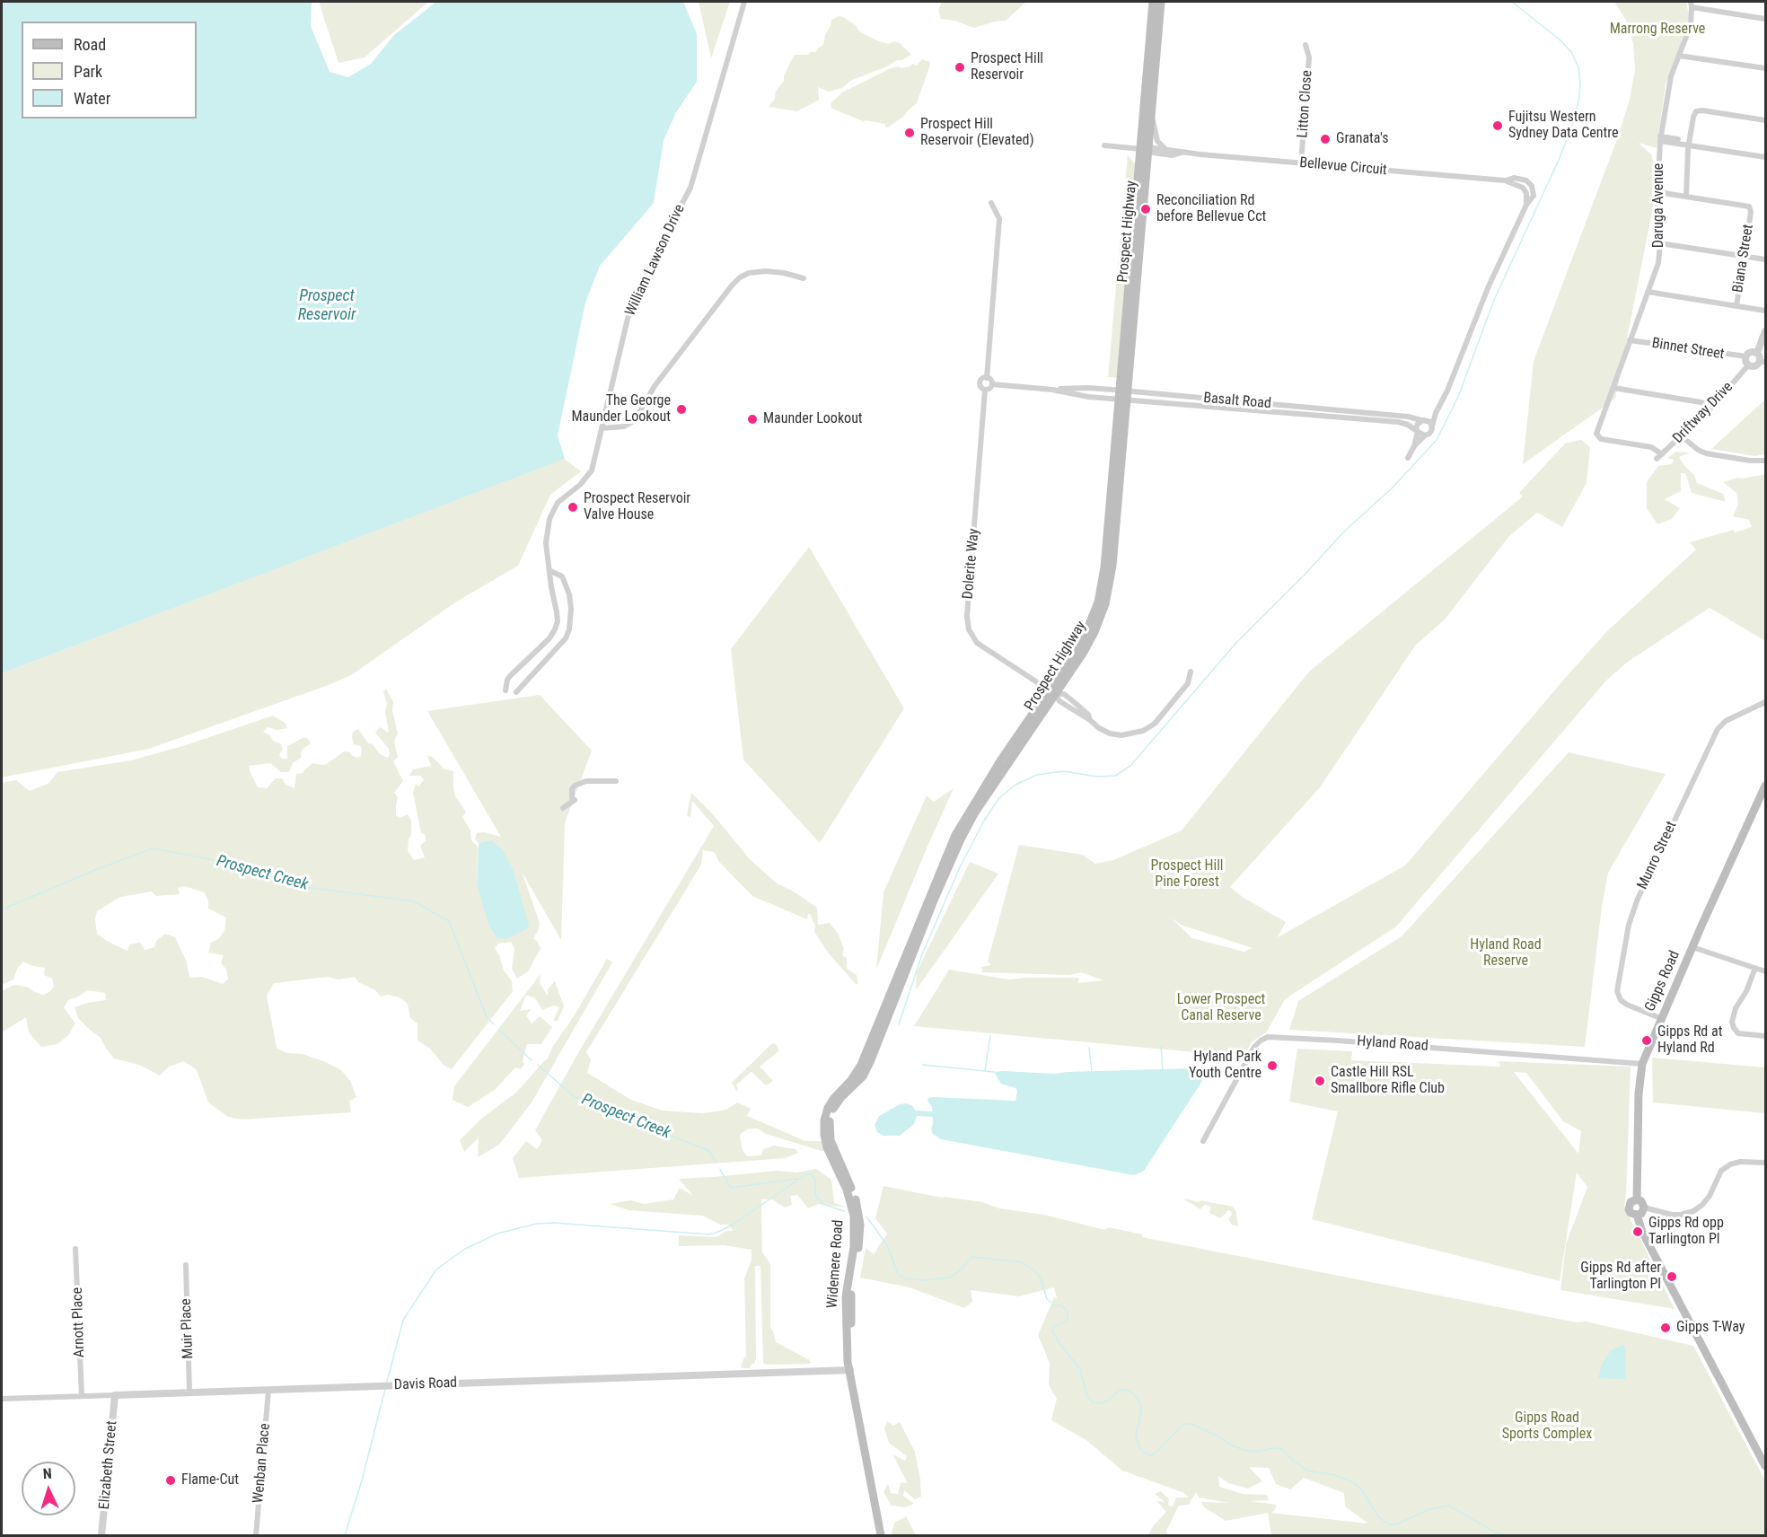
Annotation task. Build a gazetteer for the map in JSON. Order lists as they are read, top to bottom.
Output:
{
  "streets": {
    "main road": ["Prospect Highway", "Gipps Road", "Widemere Road"],
    "street": [
      "Litton Close",
      "Bellevue Circuit",
      "Daruga Avenue",
      "Biana Street",
      "William Lawson Drive",
      "Binnet Street",
      "Basalt Road",
      "Driftway Drive",
      "Dolerite Way",
      "Munro Street",
      "Hyland Road",
      "Arnott Place",
      "Muir Place",
      "Davis Road",
      "Wenban Place",
      "Elizabeth Street"
    ]
  },
  "crossings": [
    ["Litton Close", "Bellevue Circuit"],
    ["Bellevue Circuit", "Prospect Highway"],
    ["Bellevue Circuit", "Basalt Road"],
    ["Daruga Avenue", "Biana Street"],
    ["Daruga Avenue", "Binnet Street"],
    ["Daruga Avenue", "Driftway Drive"],
    ["Prospect Highway", "Basalt Road"],
    ["Prospect Highway", "Dolerite Way"],
    ["Prospect Highway", "Widemere Road"],
    ["Binnet Street", "Driftway Drive"],
    ["Basalt Road", "Dolerite Way"],
    ["Munro Street", "Gipps Road"],
    ["Gipps Road", "Hyland Road"],
    ["Widemere Road", "Davis Road"],
    ["Arnott Place", "Davis Road"],
    ["Muir Place", "Davis Road"],
    ["Davis Road", "Wenban Place"],
    ["Davis Road", "Elizabeth Street"]
  ],
  "water": ["Prospect Reservoir", "Prospect Creek"],
  "parks": [
    "Marrong Reserve",
    "Prospect Hill Pine Forest",
    "Hyland Road Reserve",
    "Lower Prospect Canal Reserve",
    "Gipps Road Sports Complex"
  ],
  "places": [
    "Prospect Hill Reservoir",
    "Fujitsu Western Sydney Data Centre",
    "Prospect Hill Reservoir (Elevated)",
    "Granata's",
    "Reconciliation Rd before Bellevue Cct",
    "The George Maunder Lookout",
    "Maunder Lookout",
    "Prospect Reservoir Valve House",
    "Gipps Rd at Hyland Rd",
    "Hyland Park Youth Centre",
    "Castle Hill RSL Smallbore Rifle Club",
    "Gipps Rd opp Tarlington Pl",
    "Gipps Rd after Tarlington Pl",
    "Gipps T-Way",
    "Flame-Cut"
  ],
  "legend": ["Road", "Park", "Water"],
  "north": "top"
}
